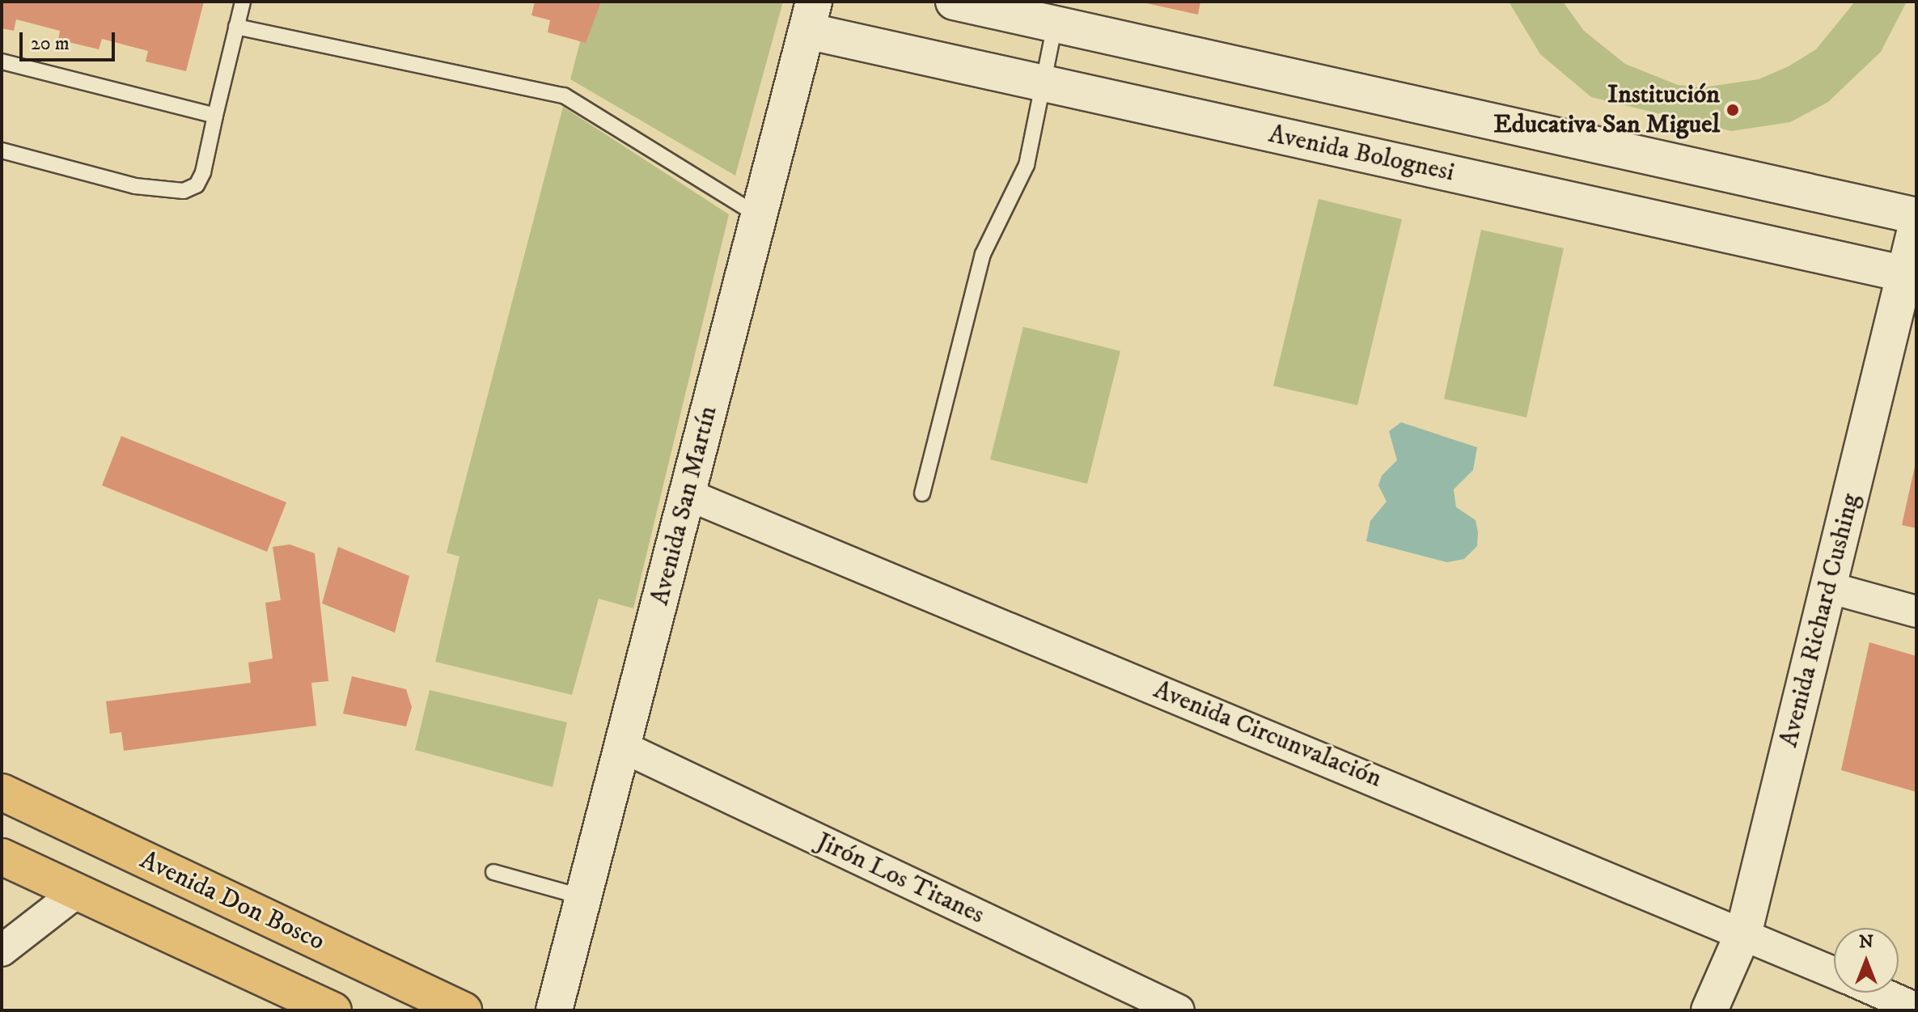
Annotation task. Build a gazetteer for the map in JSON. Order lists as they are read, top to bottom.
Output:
{
  "streets": {
    "main road": [
      "Avenida Bolognesi",
      "Avenida San Martín",
      "Avenida Richard Cushing",
      "Avenida Don Bosco"
    ],
    "street": ["Avenida Circunvalación", "Jirón Los Titanes"]
  },
  "crossings": [
    ["Avenida Bolognesi", "Avenida San Martín"],
    ["Avenida Bolognesi", "Avenida Richard Cushing"],
    ["Avenida San Martín", "Avenida Circunvalación"],
    ["Avenida San Martín", "Jirón Los Titanes"],
    ["Avenida Richard Cushing", "Avenida Circunvalación"]
  ],
  "places": ["Institución Educativa San Miguel"],
  "scale_bar": "20 m",
  "north": "top"
}
